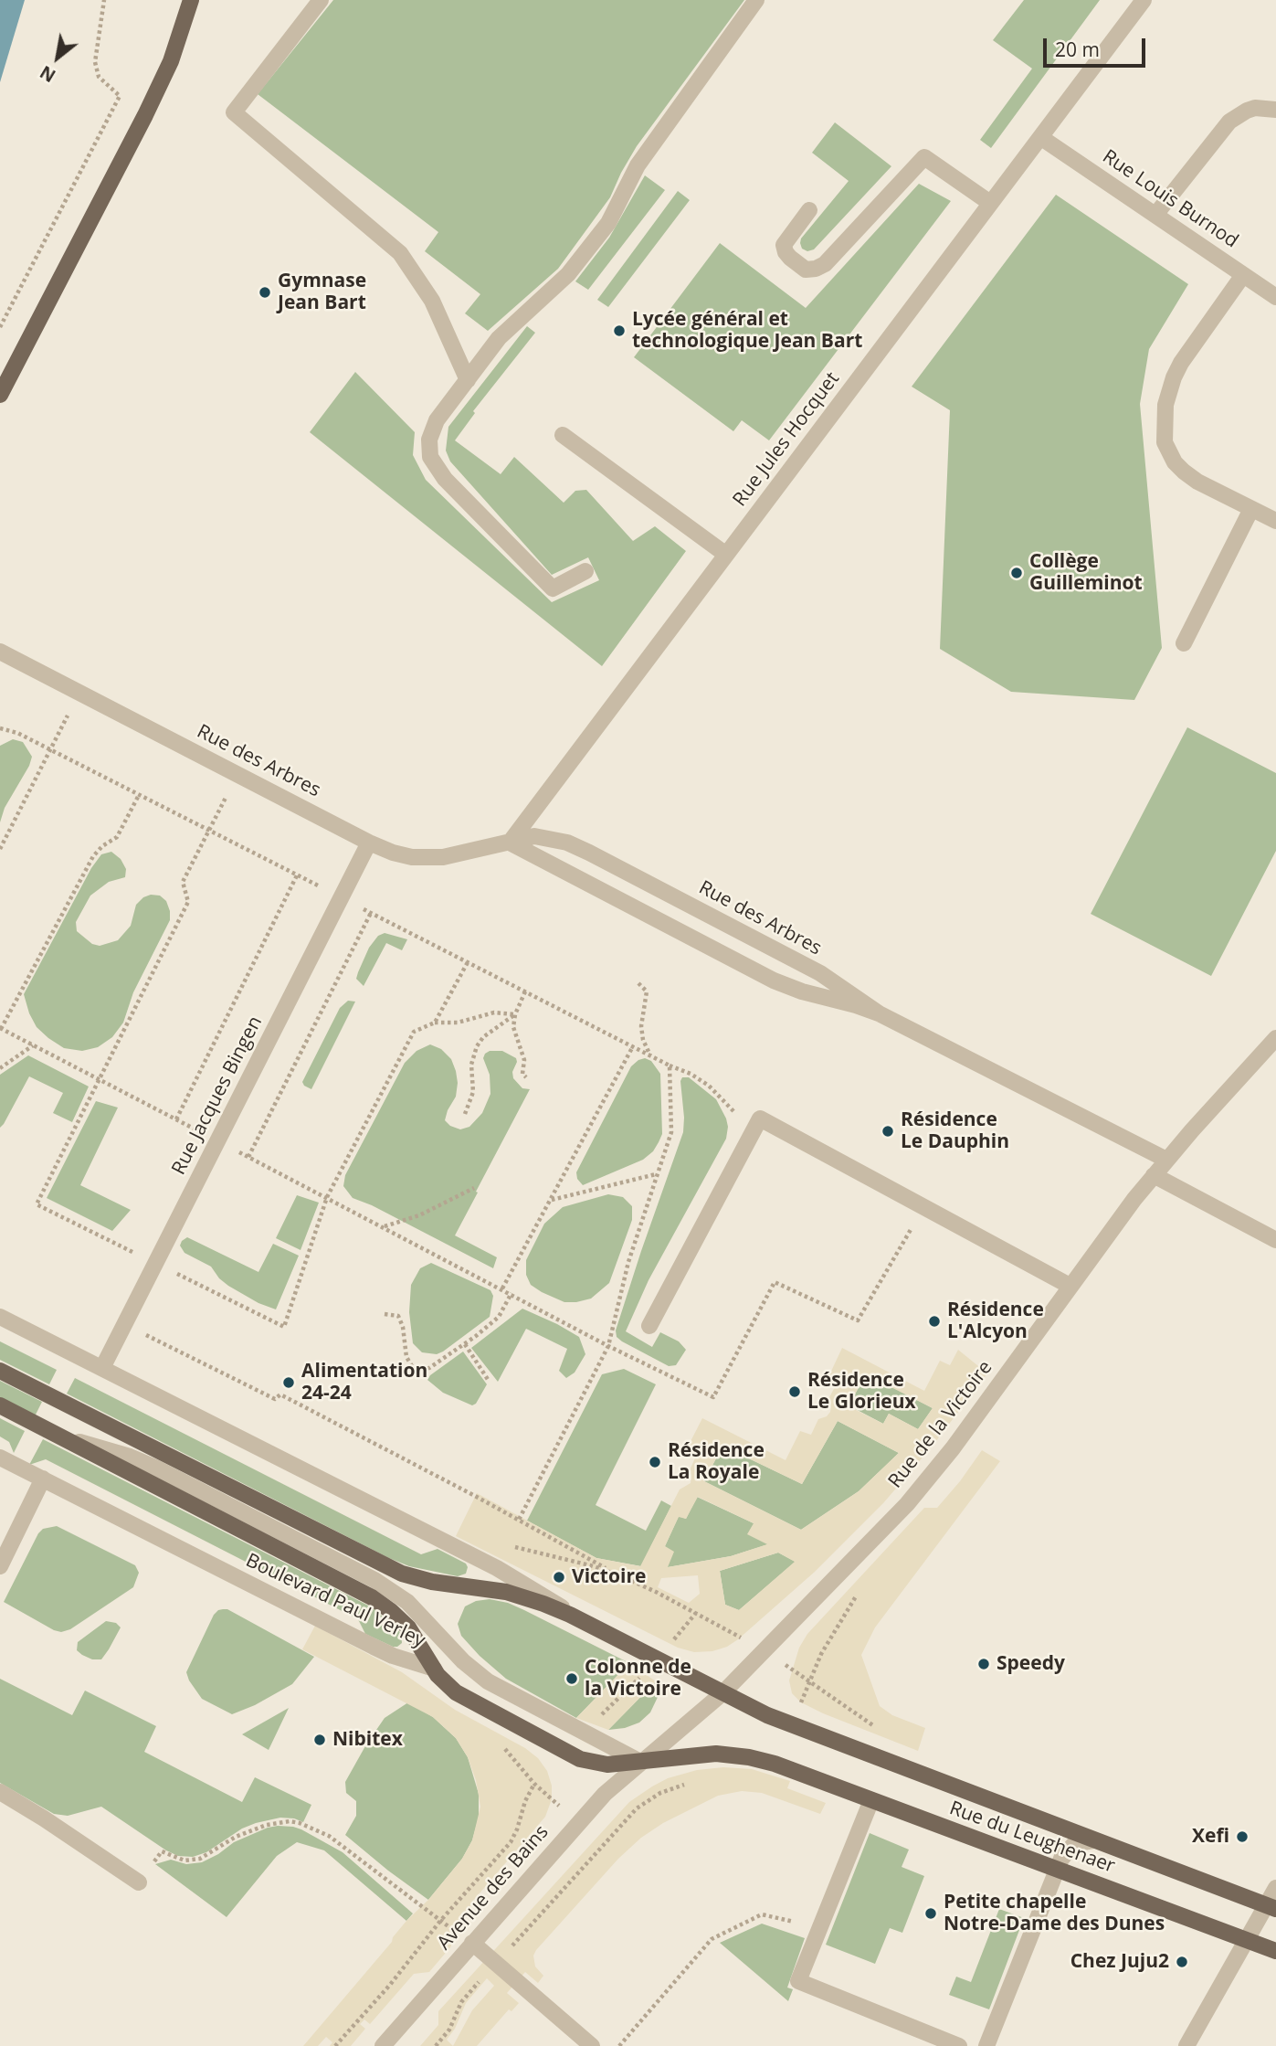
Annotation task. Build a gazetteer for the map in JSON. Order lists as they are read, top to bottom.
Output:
{
  "streets": {
    "main road": ["Boulevard Paul Verley", "Rue du Leughenaer"],
    "street": [
      "Rue Louis Burnod",
      "Rue Jules Hocquet",
      "Rue des Arbres",
      "Rue Jacques Bingen",
      "Rue de la Victoire",
      "Avenue des Bains"
    ]
  },
  "crossings": [
    ["Rue Louis Burnod", "Rue Jules Hocquet"],
    ["Rue Jules Hocquet", "Rue des Arbres"],
    ["Rue des Arbres", "Rue Jacques Bingen"],
    ["Rue des Arbres", "Rue de la Victoire"],
    ["Rue de la Victoire", "Rue du Leughenaer"],
    ["Rue de la Victoire", "Avenue des Bains"],
    ["Boulevard Paul Verley", "Rue du Leughenaer"],
    ["Rue du Leughenaer", "Avenue des Bains"]
  ],
  "places": [
    "Gymnase Jean Bart",
    "Lycée général et technologique Jean Bart",
    "Collège Guilleminot",
    "Résidence Le Dauphin",
    "Résidence L'Alcyon",
    "Alimentation 24-24",
    "Résidence Le Glorieux",
    "Résidence La Royale",
    "Victoire",
    "Speedy",
    "Colonne de la Victoire",
    "Nibitex",
    "Xefi",
    "Petite chapelle Notre-Dame des Dunes",
    "Chez Juju2"
  ],
  "scale_bar": "20 m",
  "north": "bottom left"
}
